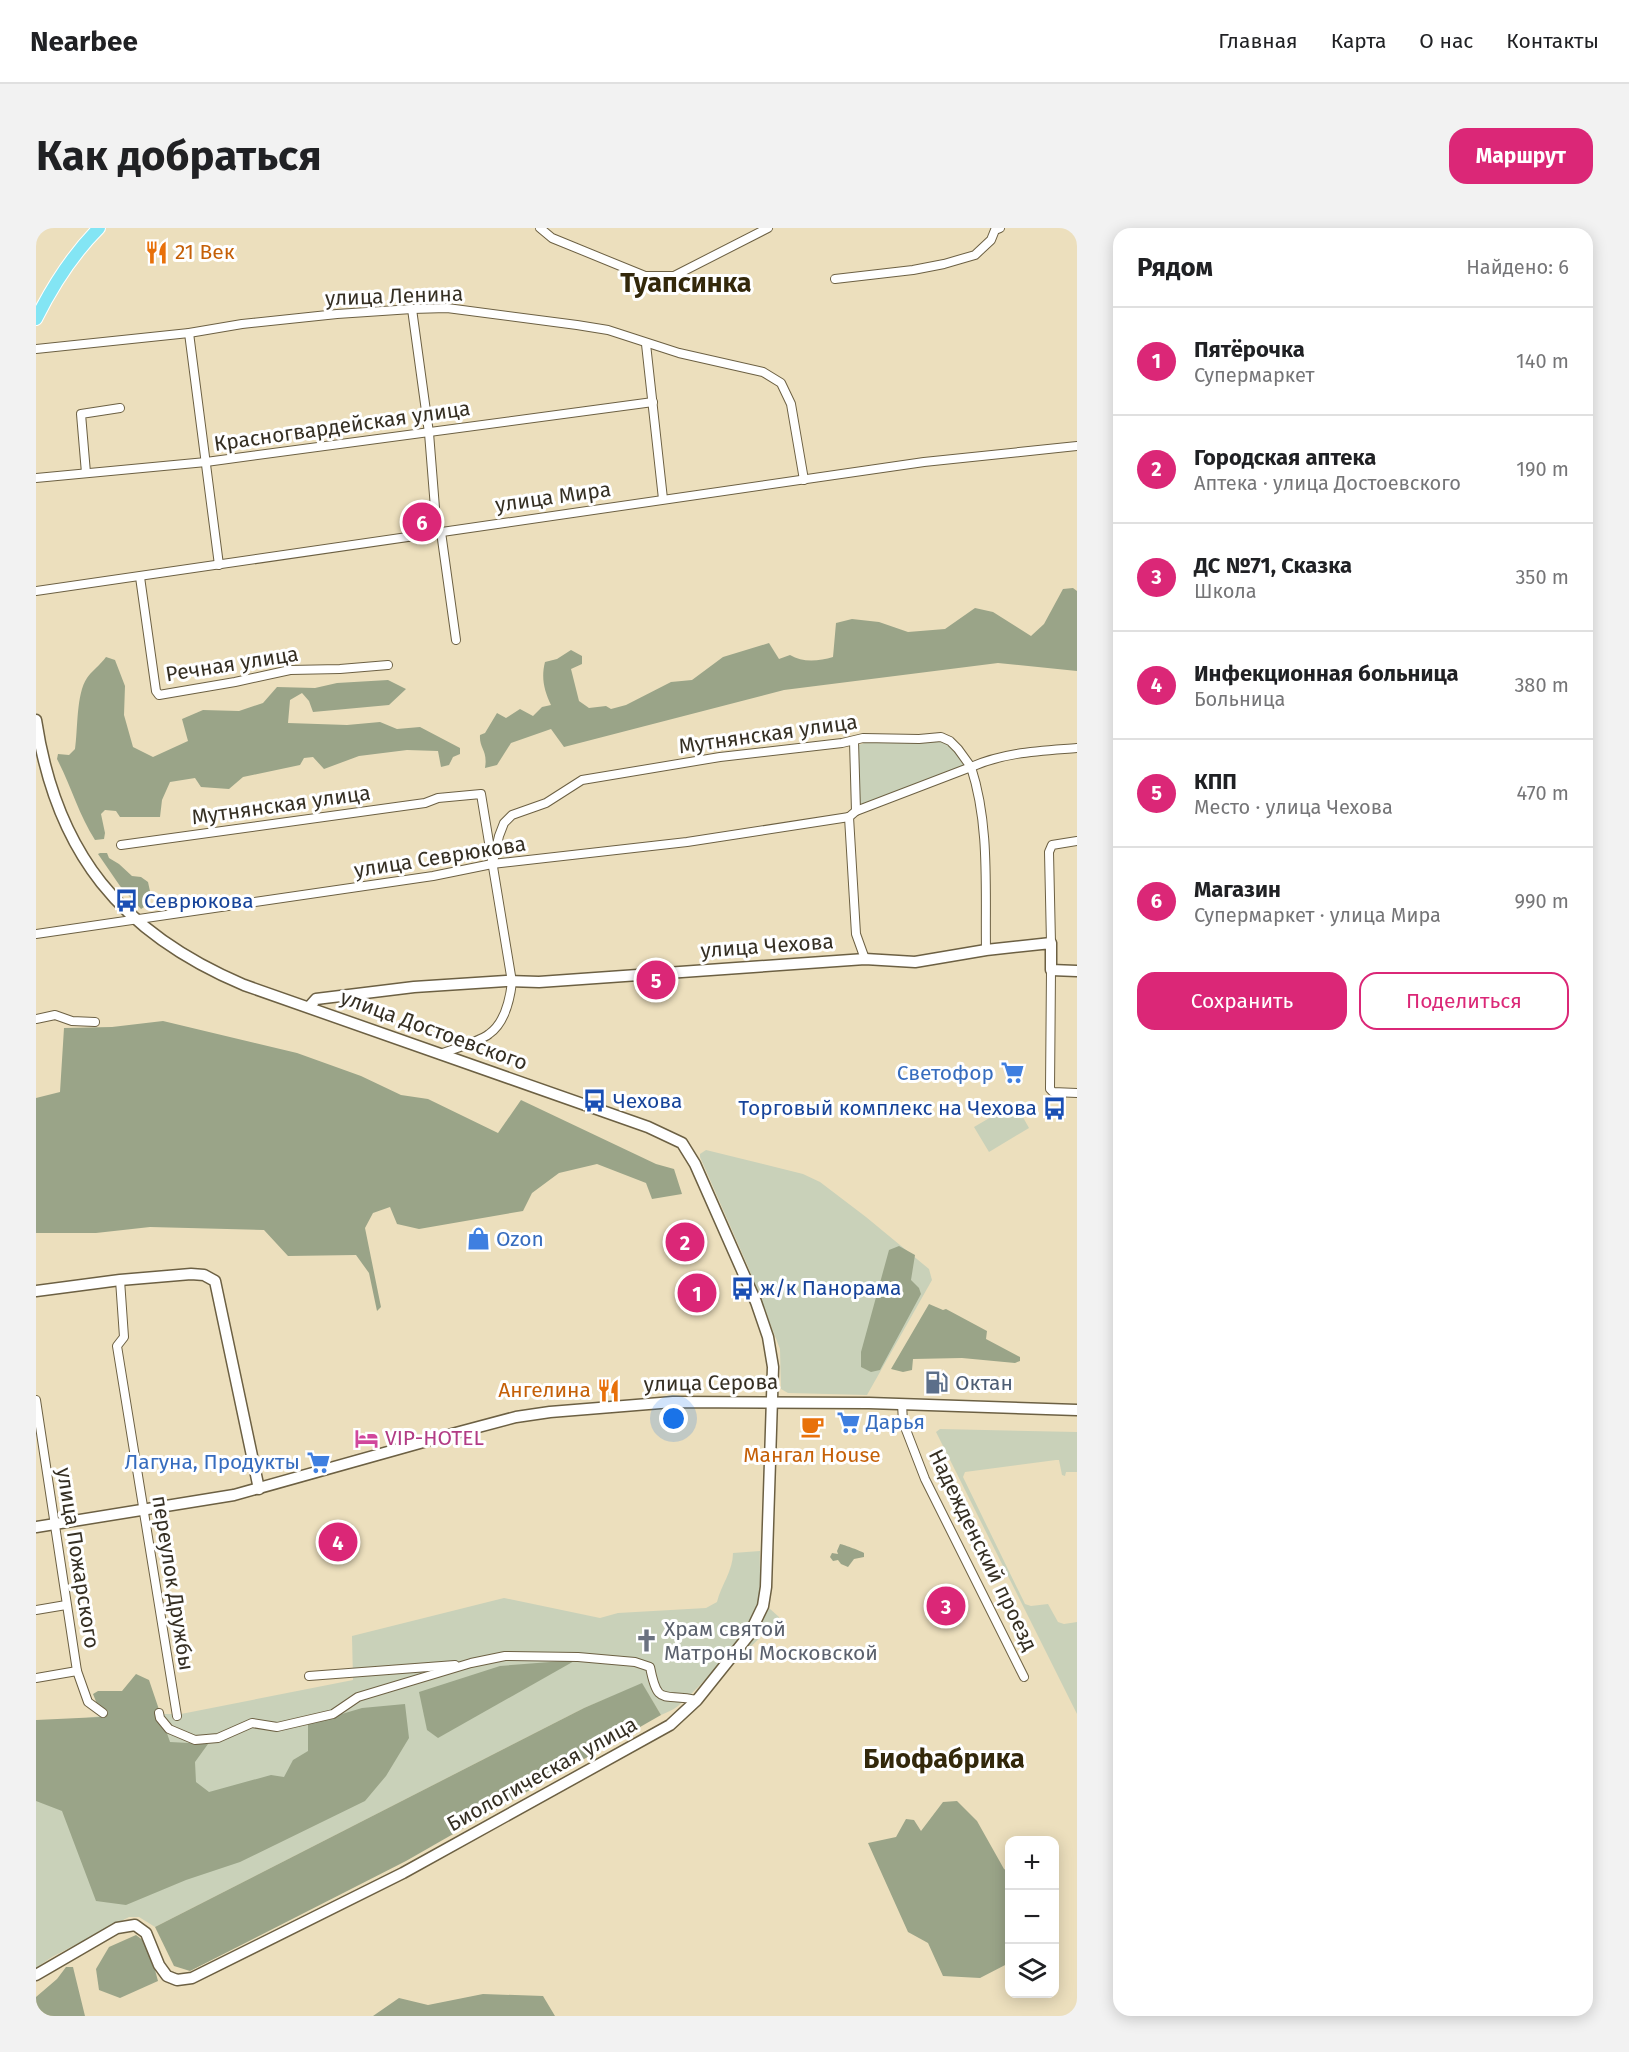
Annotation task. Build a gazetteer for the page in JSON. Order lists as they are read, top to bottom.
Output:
{
  "streets": {
    "street": [
      "улица Ленина",
      "Красногвардейская улица",
      "улица Мира",
      "Речная улица",
      "Мутнянская улица",
      "улица Севрюкова",
      "улица Чехова",
      "улица Достоевского",
      "улица Серова",
      "Надежденский проезд",
      "улица Пожарского",
      "переулок Дружбы",
      "Биологическая улица"
    ]
  },
  "crossings": [
    ["улица Ленина", "улица Мира"],
    ["улица Мира", "Речная улица"],
    ["Мутнянская улица", "улица Севрюкова"],
    ["улица Севрюкова", "улица Достоевского"],
    ["улица Чехова", "улица Достоевского"],
    ["улица Достоевского", "улица Серова"],
    ["улица Достоевского", "Биологическая улица"],
    ["улица Серова", "Надежденский проезд"],
    ["улица Серова", "улица Пожарского"],
    ["улица Серова", "переулок Дружбы"],
    ["улица Серова", "Биологическая улица"]
  ],
  "districts": ["Туапсинка", "Биофабрика"],
  "places": {
    "restaurant": ["21 Век", "Ангелина"],
    "bus stop": [
      "Севрюкова",
      "Чехова",
      "Торговый комплекс на Чехова",
      "ж/к Панорама"
    ],
    "supermarket": ["Светофор", "Дарья", "Лагуна, Продукты"],
    "shop": ["Ozon"],
    "fuel station": ["Октан"],
    "cafe": ["Мангал House"],
    "hotel": ["VIP-HOTEL"],
    "church": ["Храм святой Матроны Московской"]
  },
  "page": {
    "header": "Nearbee",
    "nav": [
      "Главная",
      "Карта",
      "О нас",
      "Контакты"
    ],
    "buttons": [
      "Маршрут",
      ["Сохранить", "Поделиться"]
    ],
    "title": "Как добраться",
    "heading": ["Рядом", "Найдено: 6"],
    "list": [
      {
        "mark": "1",
        "name": "Пятёрочка",
        "note": "Супермаркет",
        "value": "140 m"
      },
      {
        "mark": "2",
        "name": "Городская аптека",
        "note": "Аптека · улица Достоевского",
        "value": "190 m"
      },
      {
        "mark": "3",
        "name": "ДС №71, Сказка",
        "note": "Школа",
        "value": "350 m"
      },
      {
        "mark": "4",
        "name": "Инфекционная больница",
        "note": "Больница",
        "value": "380 m"
      },
      {
        "mark": "5",
        "name": "КПП",
        "note": "Место · улица Чехова",
        "value": "470 m"
      },
      {
        "mark": "6",
        "name": "Магазин",
        "note": "Супермаркет · улица Мира",
        "value": "990 m"
      }
    ],
    "pins": [
      "6",
      "5",
      "2",
      "1",
      "4",
      "3"
    ],
    "map_buttons": ["+", "−"]
  }
}
